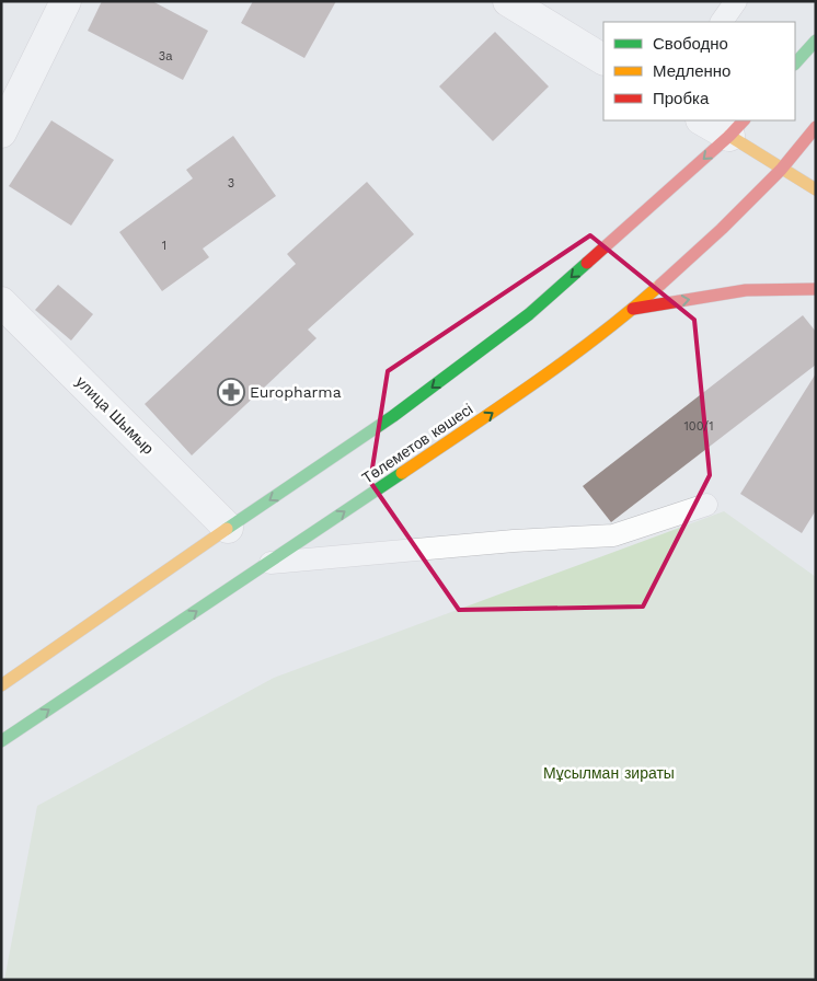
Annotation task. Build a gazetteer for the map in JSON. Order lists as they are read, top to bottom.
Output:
{
  "streets": {
    "main road": ["Төлеметов көшесі"],
    "street": ["улица Шымыр"]
  },
  "parks": ["Мұсылман зираты"],
  "places": {
    "pharmacy": ["Europharma"]
  },
  "house_numbers": [
    "3а",
    "3",
    "1",
    "100/1"
  ],
  "legend": ["Свободно", "Медленно", "Пробка"]
}
